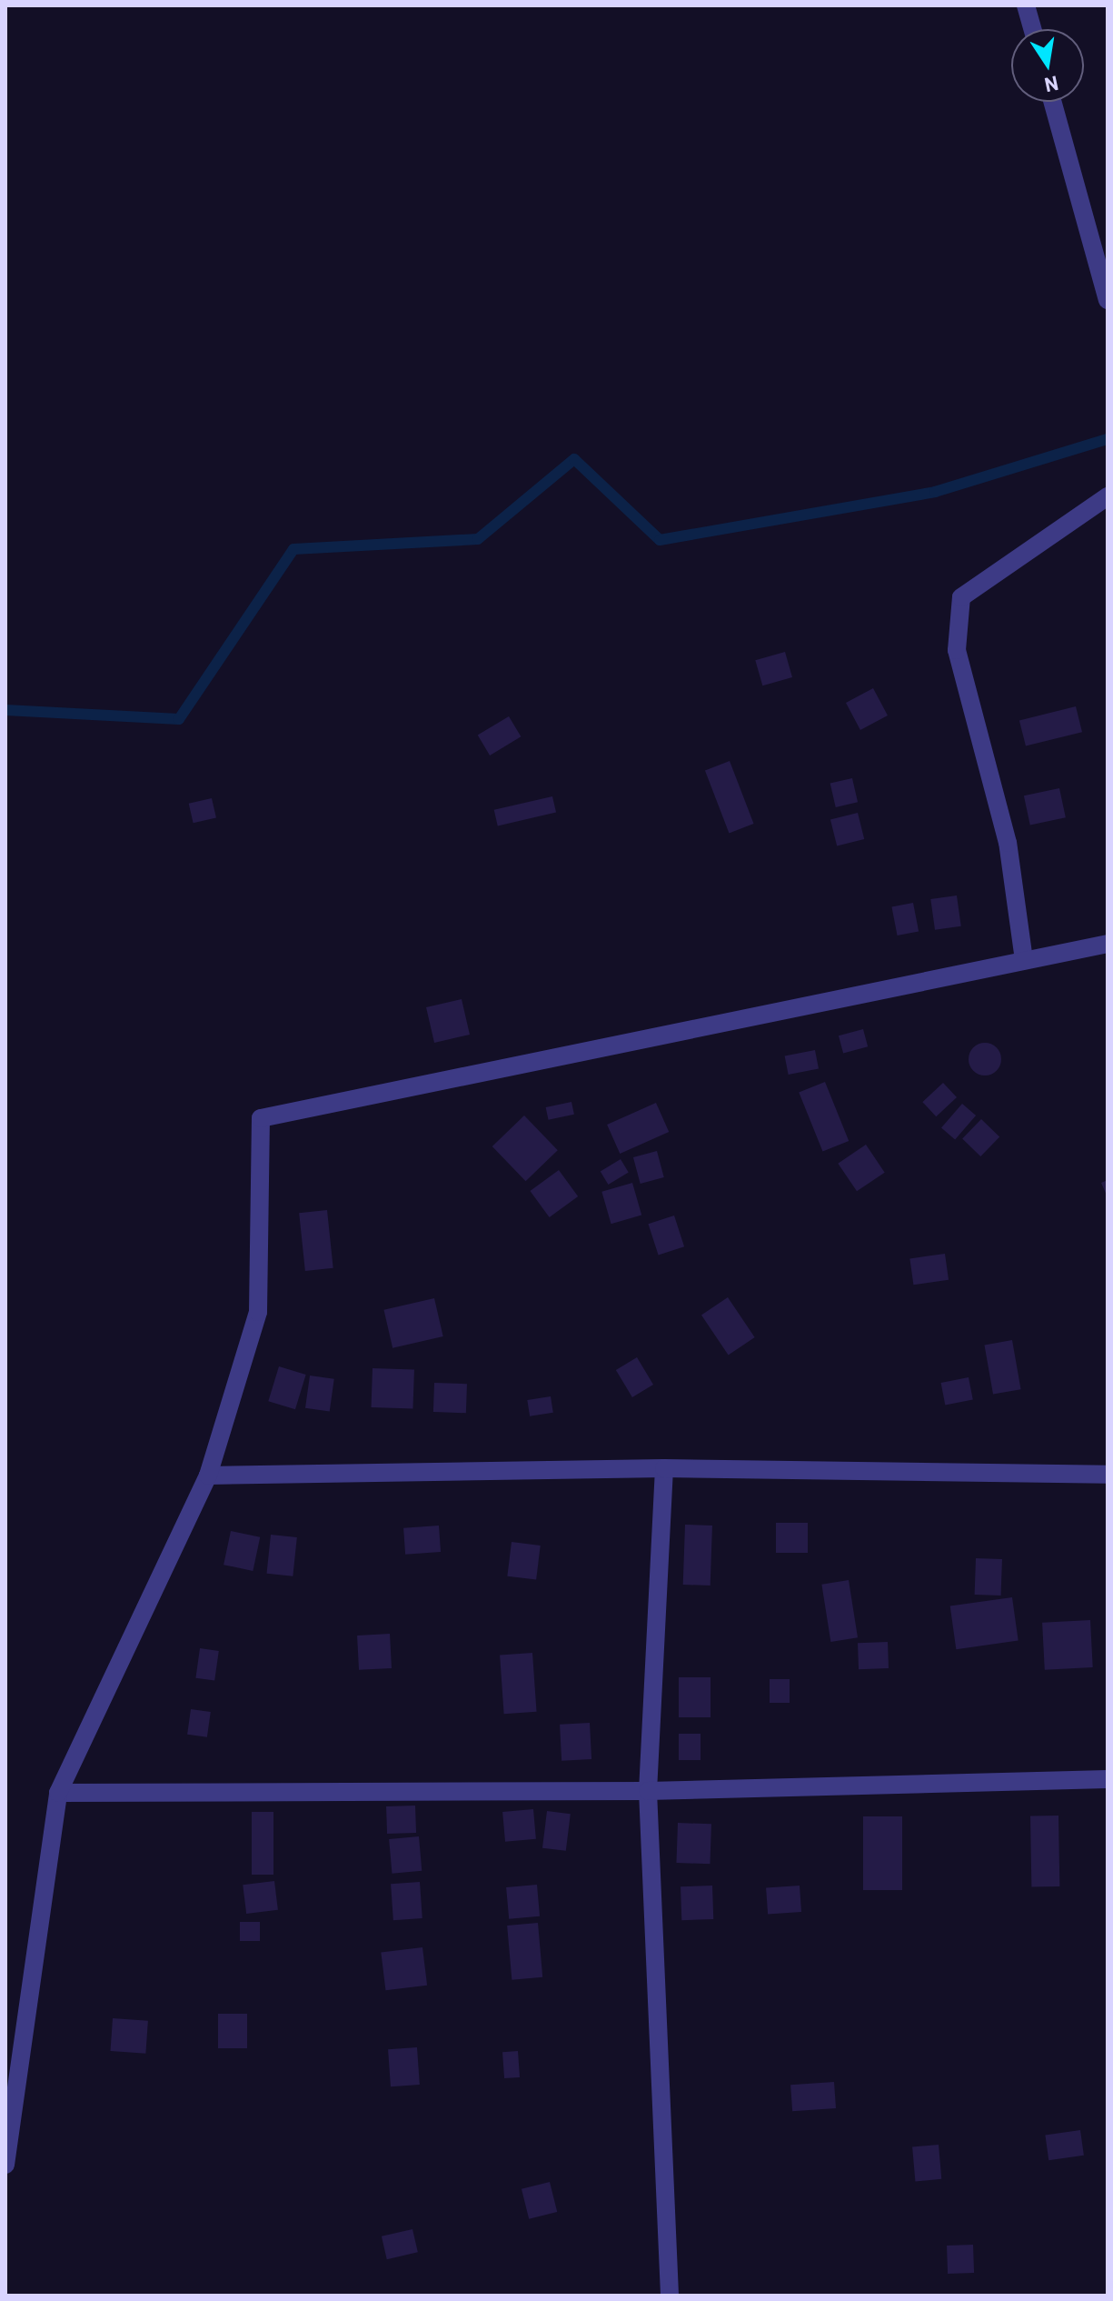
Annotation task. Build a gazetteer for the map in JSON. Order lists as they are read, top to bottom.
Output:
{
  "north": "bottom"
}
